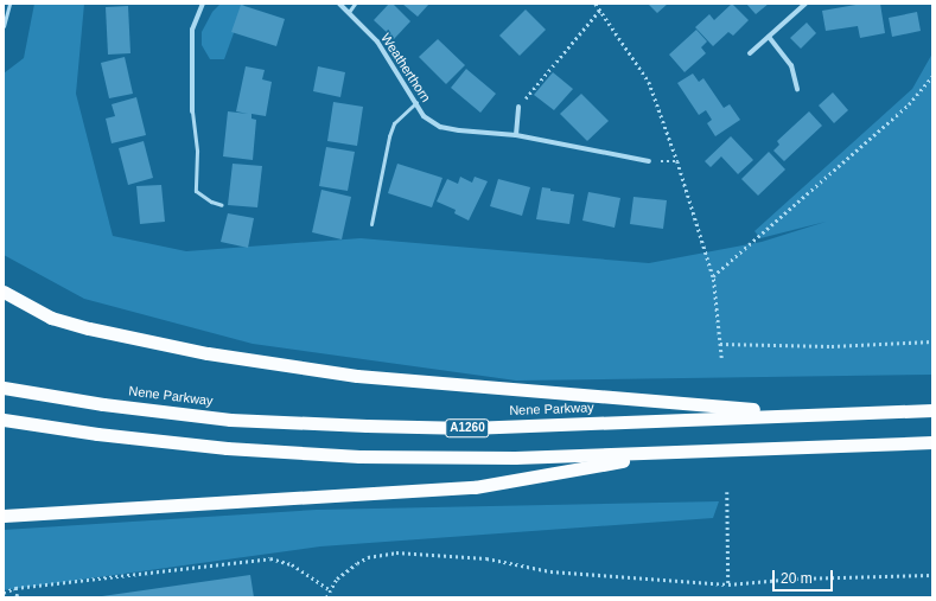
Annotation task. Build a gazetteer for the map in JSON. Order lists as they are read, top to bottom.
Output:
{
  "streets": {
    "highway": ["Nene Parkway", "A1260"],
    "street": ["Weatherthorn"]
  },
  "scale_bar": "20 m"
}
